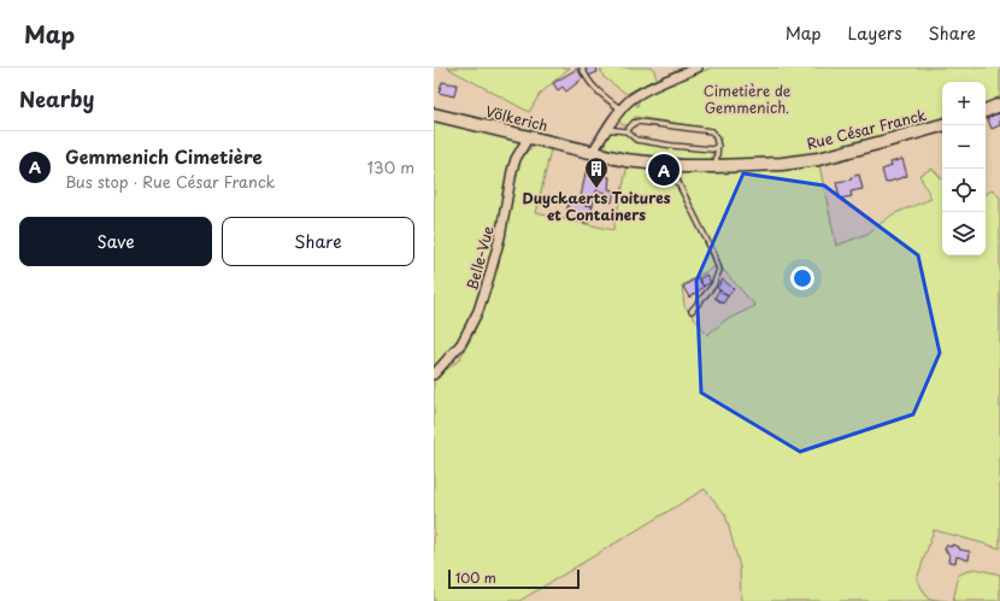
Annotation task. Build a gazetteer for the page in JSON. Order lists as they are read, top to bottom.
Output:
{
  "streets": {
    "main road": ["Völkerich", "Rue César Franck"],
    "street": ["Belle-Vue"]
  },
  "crossings": [
    ["Völkerich", "Rue César Franck"],
    ["Völkerich", "Belle-Vue"]
  ],
  "parks": ["Cimetière de Gemmenich."],
  "places": {
    "building": ["Duyckaerts Toitures et Containers"]
  },
  "scale_bar": "100 m",
  "page": {
    "header": "Map",
    "nav": ["Map", "Layers", "Share"],
    "heading": "Nearby",
    "map_buttons": ["+", "−"],
    "list": [
      {
        "mark": "A",
        "name": "Gemmenich Cimetière",
        "note": "Bus stop · Rue César Franck",
        "value": "130 m"
      }
    ],
    "pins": "A",
    "buttons": ["Save", "Share"],
    "scale": "100 m"
  }
}
